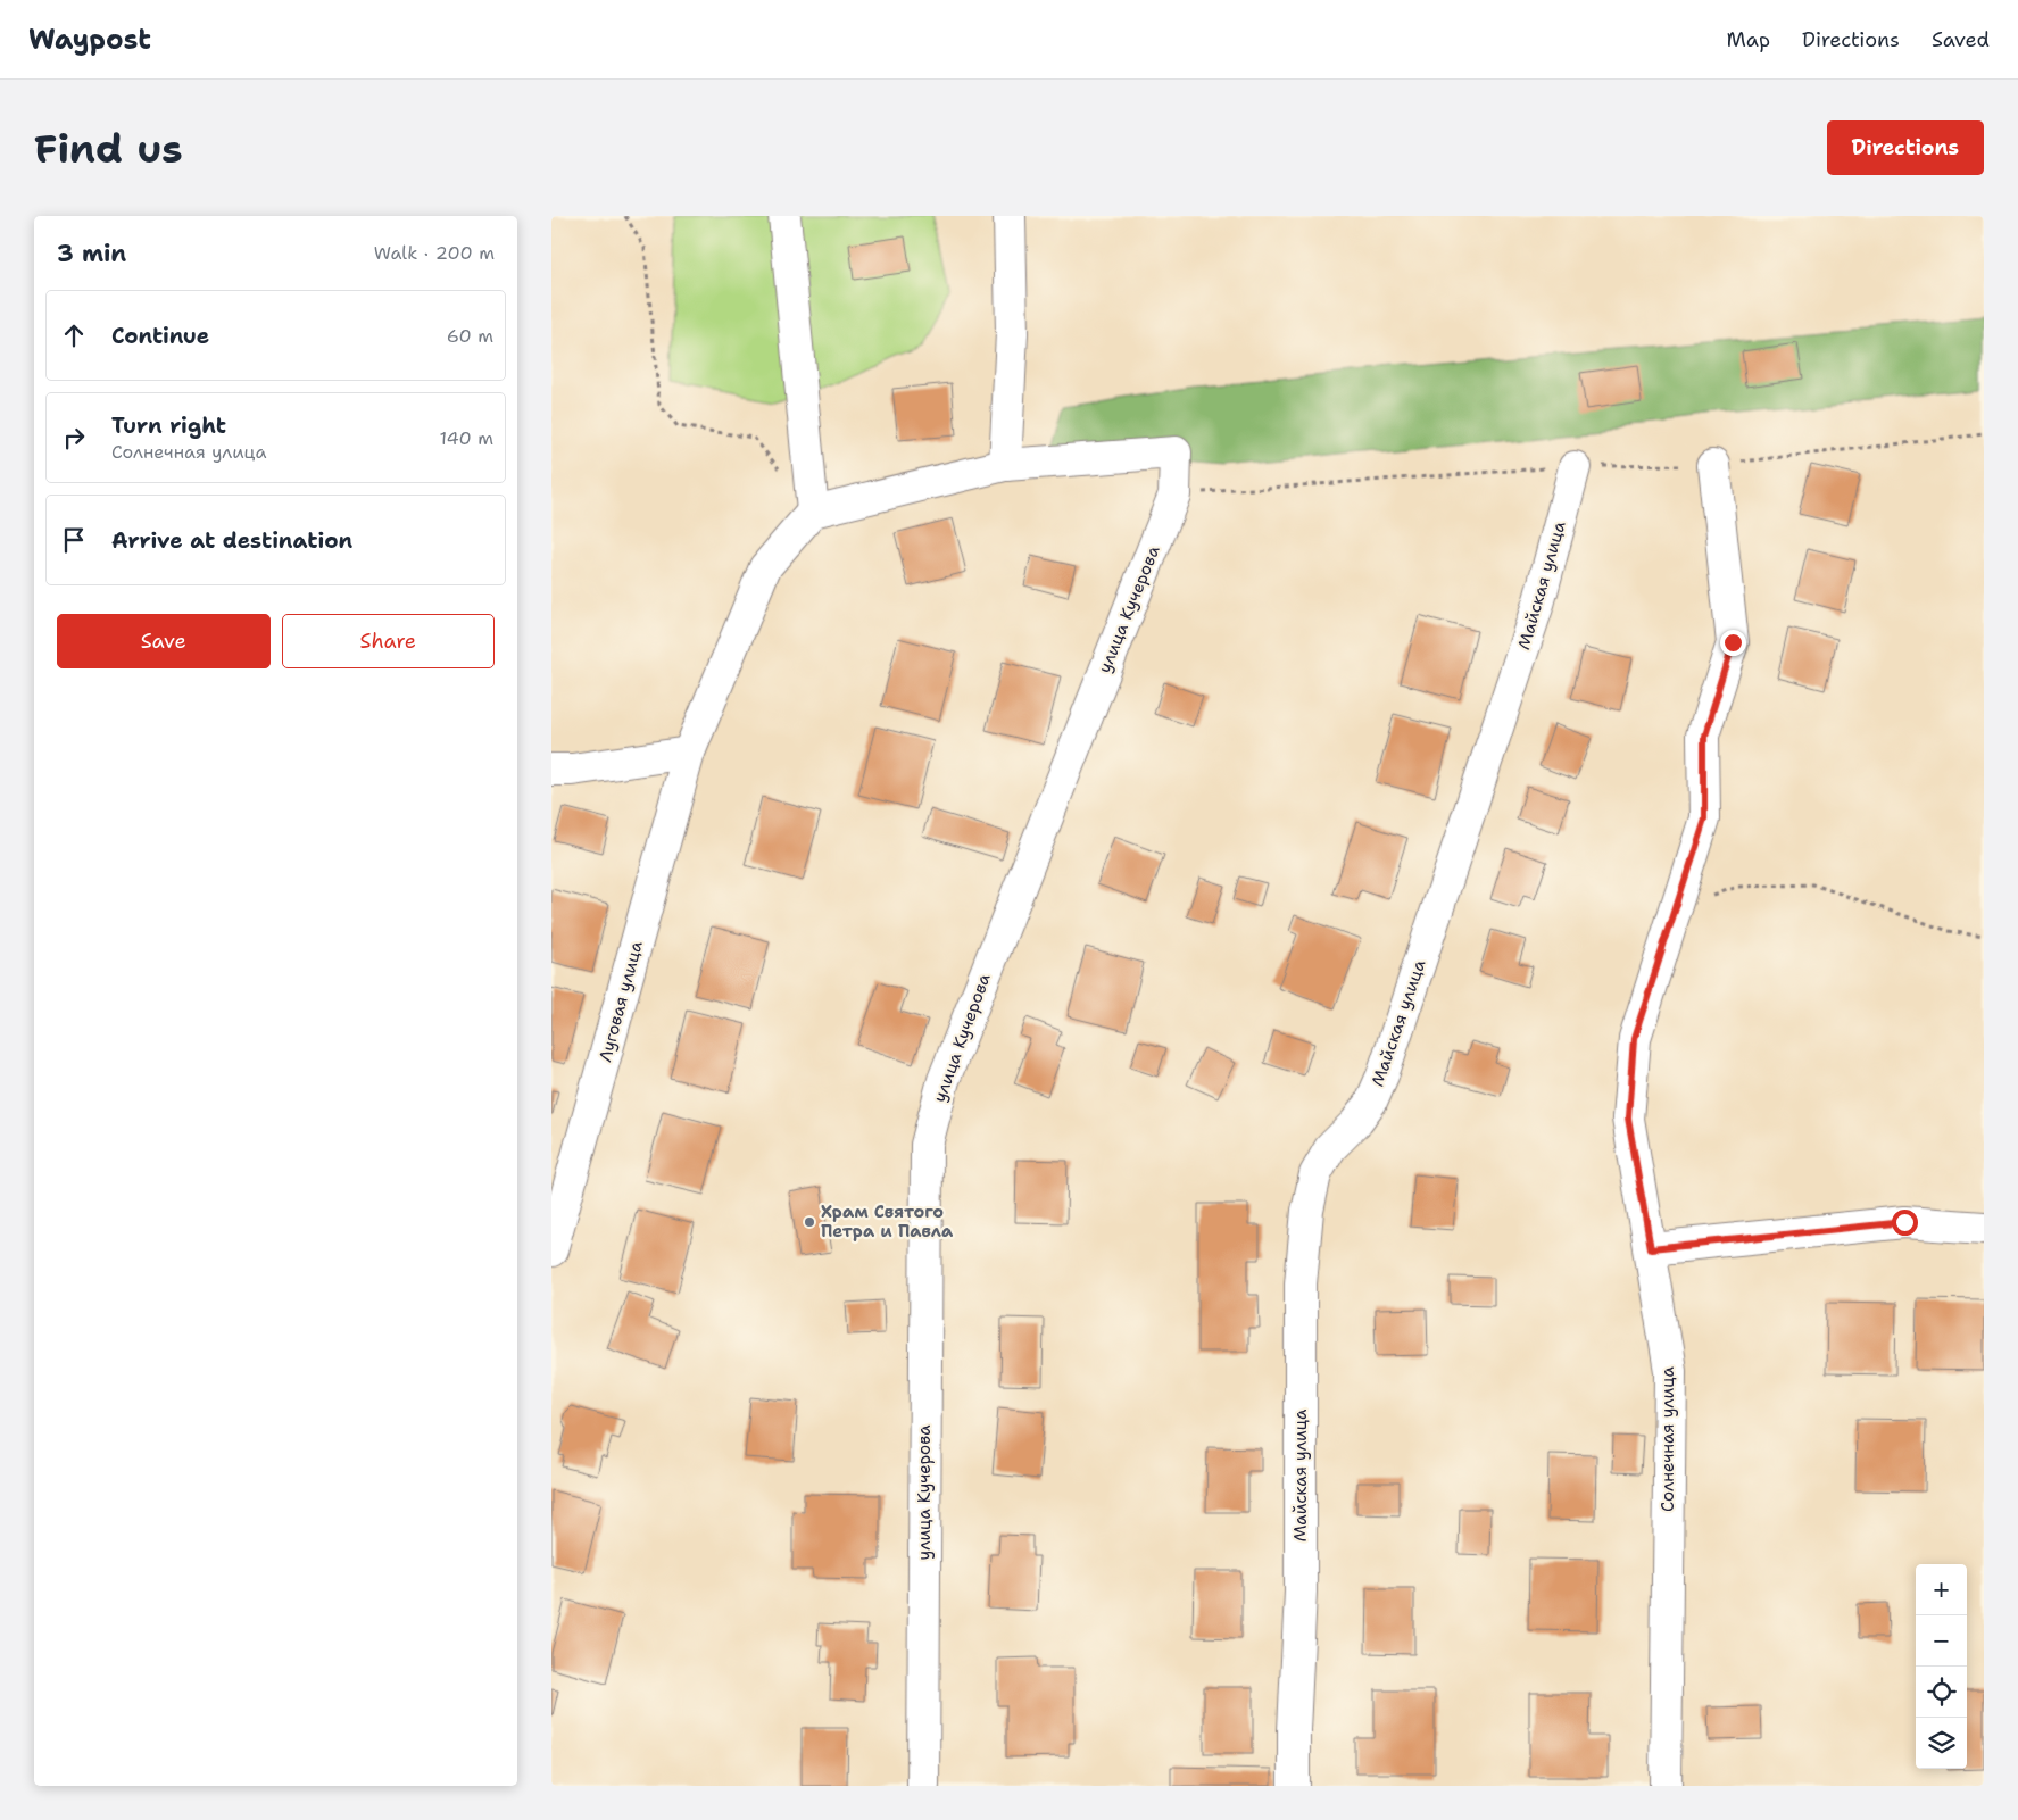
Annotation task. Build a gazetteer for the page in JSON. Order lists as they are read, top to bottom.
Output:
{
  "streets": {
    "street": [
      "Майская улица",
      "улица Кучерова",
      "Луговая улица",
      "Солнечная улица"
    ]
  },
  "places": ["Храм Святого Петра и Павла"],
  "page": {
    "header": "Waypost",
    "nav": ["Map", "Directions", "Saved"],
    "buttons": [
      "Directions",
      ["Save", "Share"]
    ],
    "title": "Find us",
    "heading": ["3 min", "Walk · 200 m"],
    "list": [
      ["Continue", "60 m"],
      ["Turn right", "Солнечная улица", "140 m"],
      "Arrive at destination"
    ],
    "map_buttons": ["+", "−"]
  }
}
